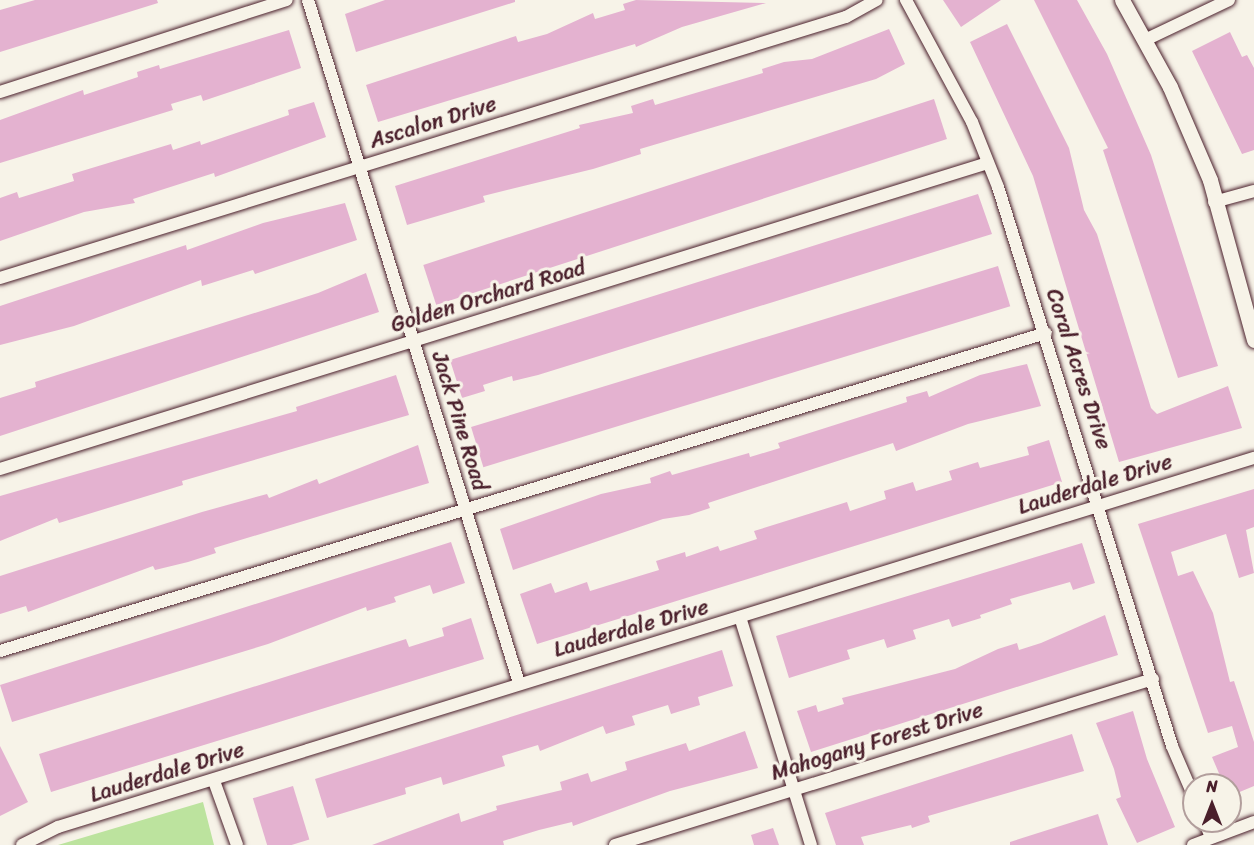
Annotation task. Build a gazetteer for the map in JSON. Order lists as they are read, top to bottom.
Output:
{
  "streets": {
    "street": [
      "Ascalon Drive",
      "Golden Orchard Road",
      "Coral Acres Drive",
      "Jack Pine Road",
      "Lauderdale Drive",
      "Mahogany Forest Drive"
    ]
  },
  "crossings": [
    ["Ascalon Drive", "Jack Pine Road"],
    ["Golden Orchard Road", "Coral Acres Drive"],
    ["Golden Orchard Road", "Jack Pine Road"],
    ["Coral Acres Drive", "Lauderdale Drive"],
    ["Coral Acres Drive", "Mahogany Forest Drive"],
    ["Jack Pine Road", "Lauderdale Drive"]
  ],
  "north": "top"
}
